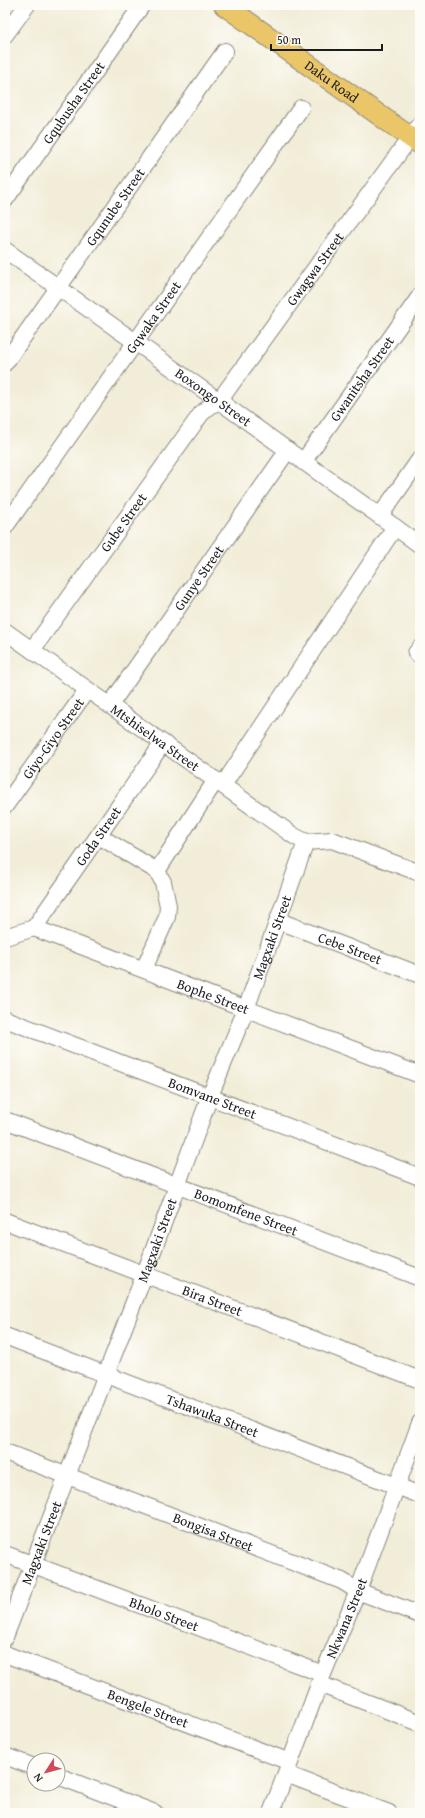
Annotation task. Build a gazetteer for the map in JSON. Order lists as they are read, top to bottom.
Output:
{
  "streets": {
    "main road": ["Daku Road"],
    "street": [
      "Gqubusha Street",
      "Gqunube Street",
      "Gwagwa Street",
      "Gqwaka Street",
      "Gwanitsha Street",
      "Boxongo Street",
      "Gube Street",
      "Gunye Street",
      "Mtshiselwa Street",
      "Giyo-Giyo Street",
      "Goda Street",
      "Magxaki Street",
      "Cebe Street",
      "Bophe Street",
      "Bomvane Street",
      "Bomomfene Street",
      "Bira Street",
      "Tshawuka Street",
      "Bongisa Street",
      "Bholo Street",
      "Nkwana Street",
      "Bengele Street"
    ]
  },
  "crossings": [
    ["Daku Road", "Gwagwa Street"],
    ["Gqunube Street", "Boxongo Street"],
    ["Gwagwa Street", "Boxongo Street"],
    ["Gwagwa Street", "Gube Street"],
    ["Gqwaka Street", "Boxongo Street"],
    ["Gwanitsha Street", "Boxongo Street"],
    ["Boxongo Street", "Gube Street"],
    ["Boxongo Street", "Gunye Street"],
    ["Gube Street", "Mtshiselwa Street"],
    ["Gunye Street", "Mtshiselwa Street"],
    ["Mtshiselwa Street", "Giyo-Giyo Street"],
    ["Mtshiselwa Street", "Goda Street"],
    ["Mtshiselwa Street", "Magxaki Street"],
    ["Goda Street", "Bophe Street"],
    ["Magxaki Street", "Cebe Street"],
    ["Magxaki Street", "Bophe Street"],
    ["Magxaki Street", "Bomvane Street"],
    ["Magxaki Street", "Bomomfene Street"],
    ["Magxaki Street", "Bira Street"],
    ["Magxaki Street", "Tshawuka Street"],
    ["Magxaki Street", "Bongisa Street"],
    ["Magxaki Street", "Bholo Street"],
    ["Tshawuka Street", "Nkwana Street"],
    ["Bongisa Street", "Nkwana Street"],
    ["Bholo Street", "Nkwana Street"],
    ["Nkwana Street", "Bengele Street"]
  ],
  "scale_bar": "50 m",
  "north": "bottom left"
}
